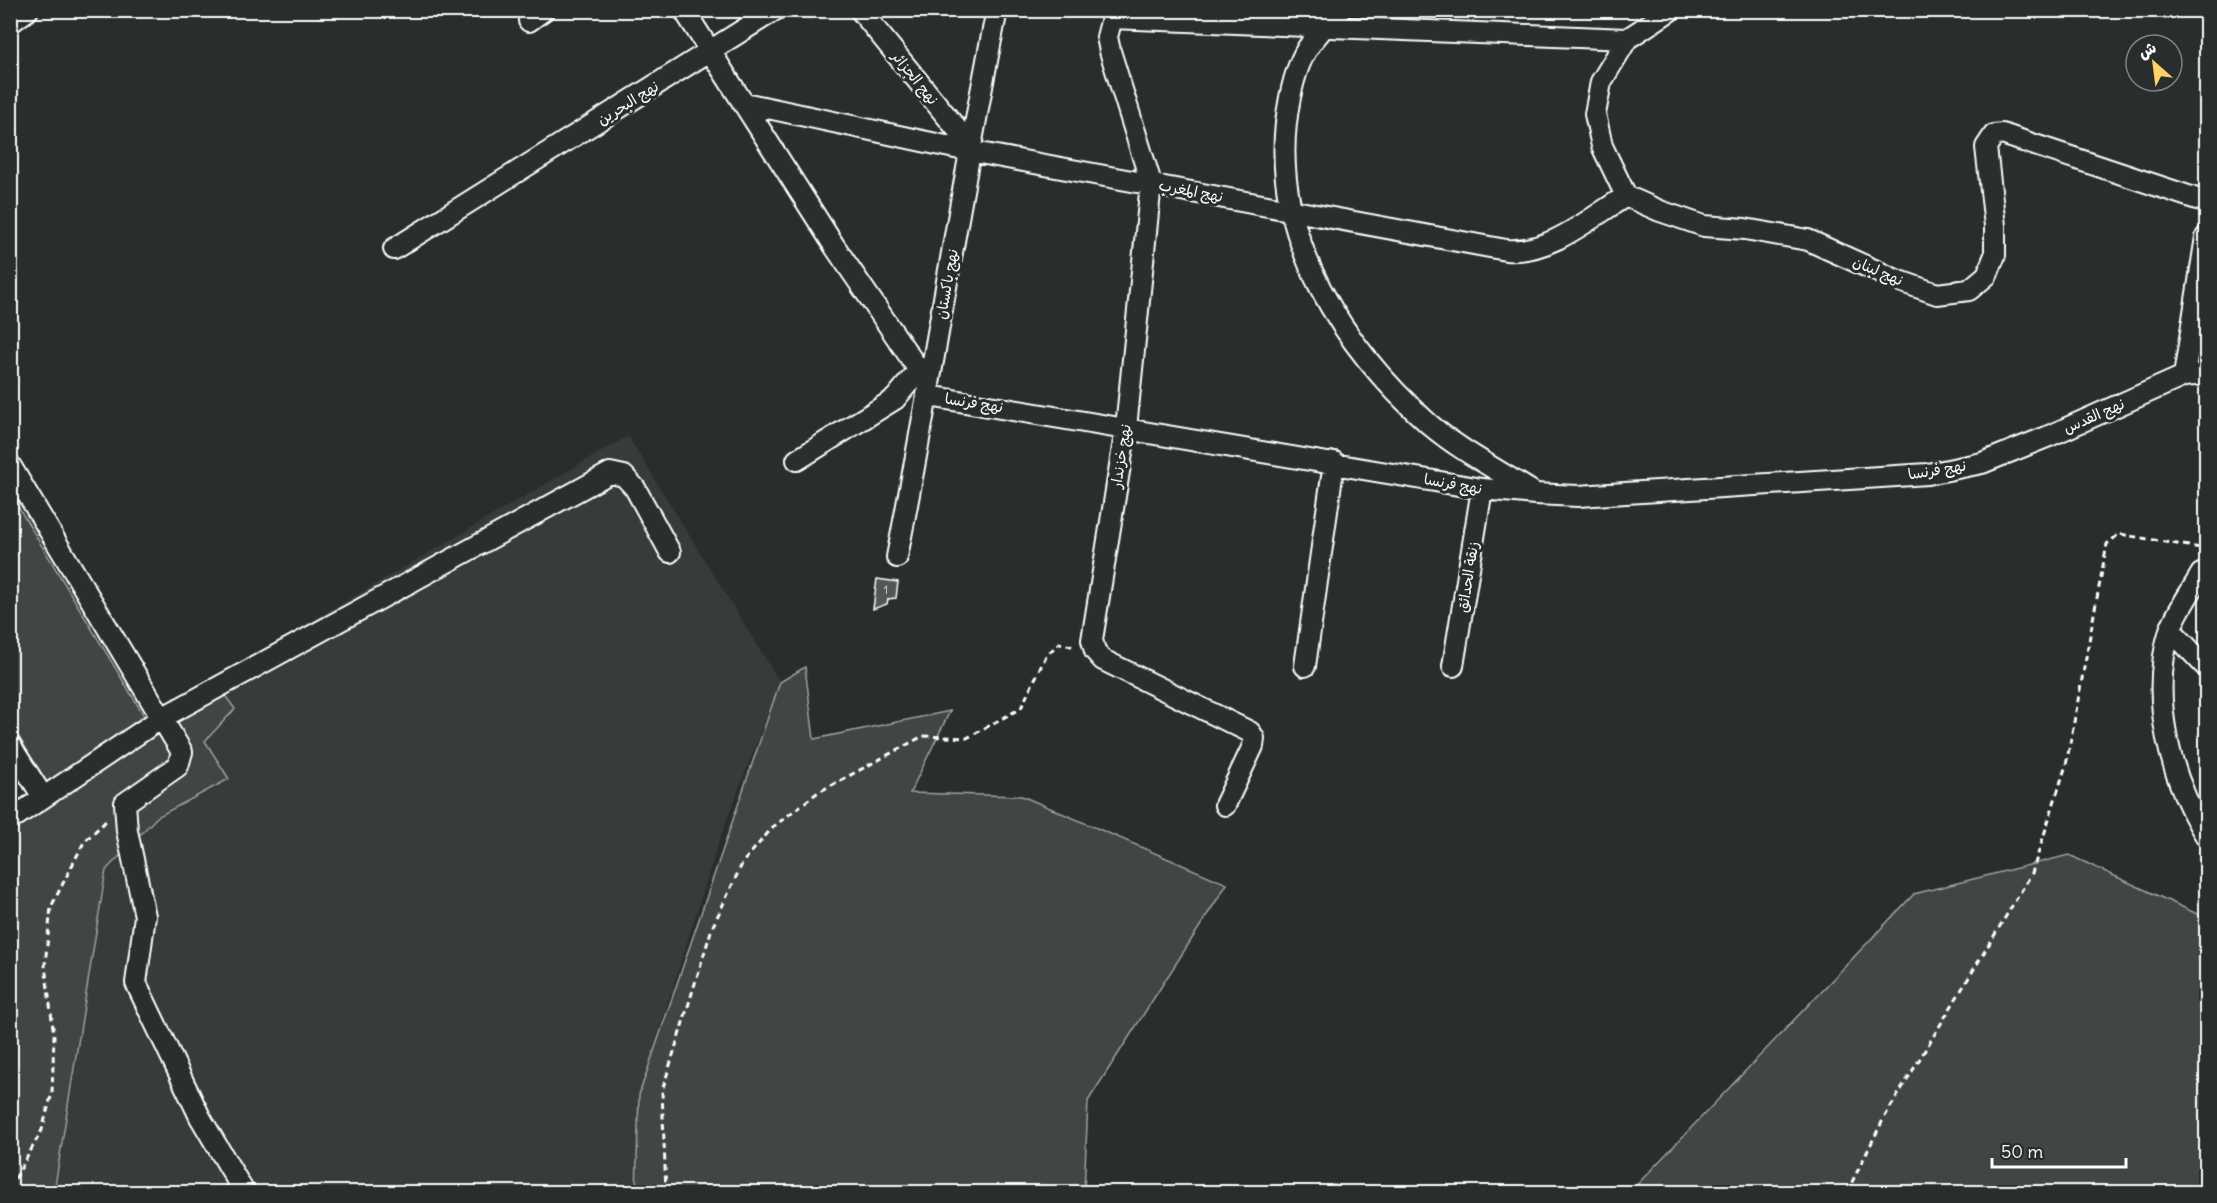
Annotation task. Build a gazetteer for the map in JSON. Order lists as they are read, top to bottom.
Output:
{
  "streets": {
    "street": [
      "نهج الجزائر",
      "نهج البحرين",
      "نهج المغرب",
      "نهج لبنان",
      "نهج باكستان",
      "نهج فرنسا",
      "نهج القدس",
      "نهج خزندار",
      "زنقة الحدائق"
    ]
  },
  "crossings": [
    ["نهج الجزائر", "نهج المغرب"],
    ["نهج الجزائر", "نهج باكستان"],
    ["نهج المغرب", "نهج لبنان"],
    ["نهج المغرب", "نهج باكستان"],
    ["نهج المغرب", "نهج خزندار"],
    ["نهج باكستان", "نهج فرنسا"],
    ["نهج فرنسا", "نهج القدس"],
    ["نهج فرنسا", "نهج خزندار"],
    ["نهج فرنسا", "زنقة الحدائق"]
  ],
  "house_numbers": ["1"],
  "scale_bar": "50 m",
  "north": "top left"
}
